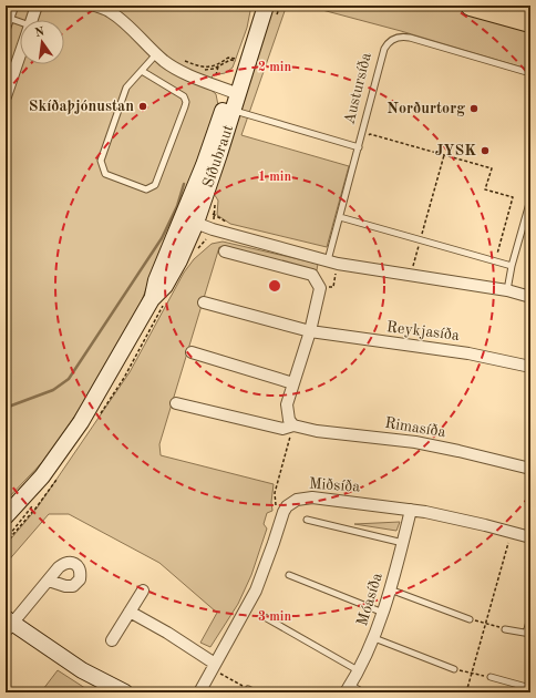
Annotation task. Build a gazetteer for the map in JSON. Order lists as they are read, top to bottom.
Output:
{
  "streets": {
    "street": [
      "Síðubraut",
      "Reykjasíða",
      "Rimasíða",
      "Miðsíða",
      "Móasíða"
    ],
    "lane": ["Austursíða"]
  },
  "crossings": [
    ["Miðsíða", "Móasíða"]
  ],
  "places": ["Skíðaþjónustan", "Norðurtorg", "JYSK"],
  "north": "top",
  "rings": ["2 min", "1 min", "3 min"]
}
